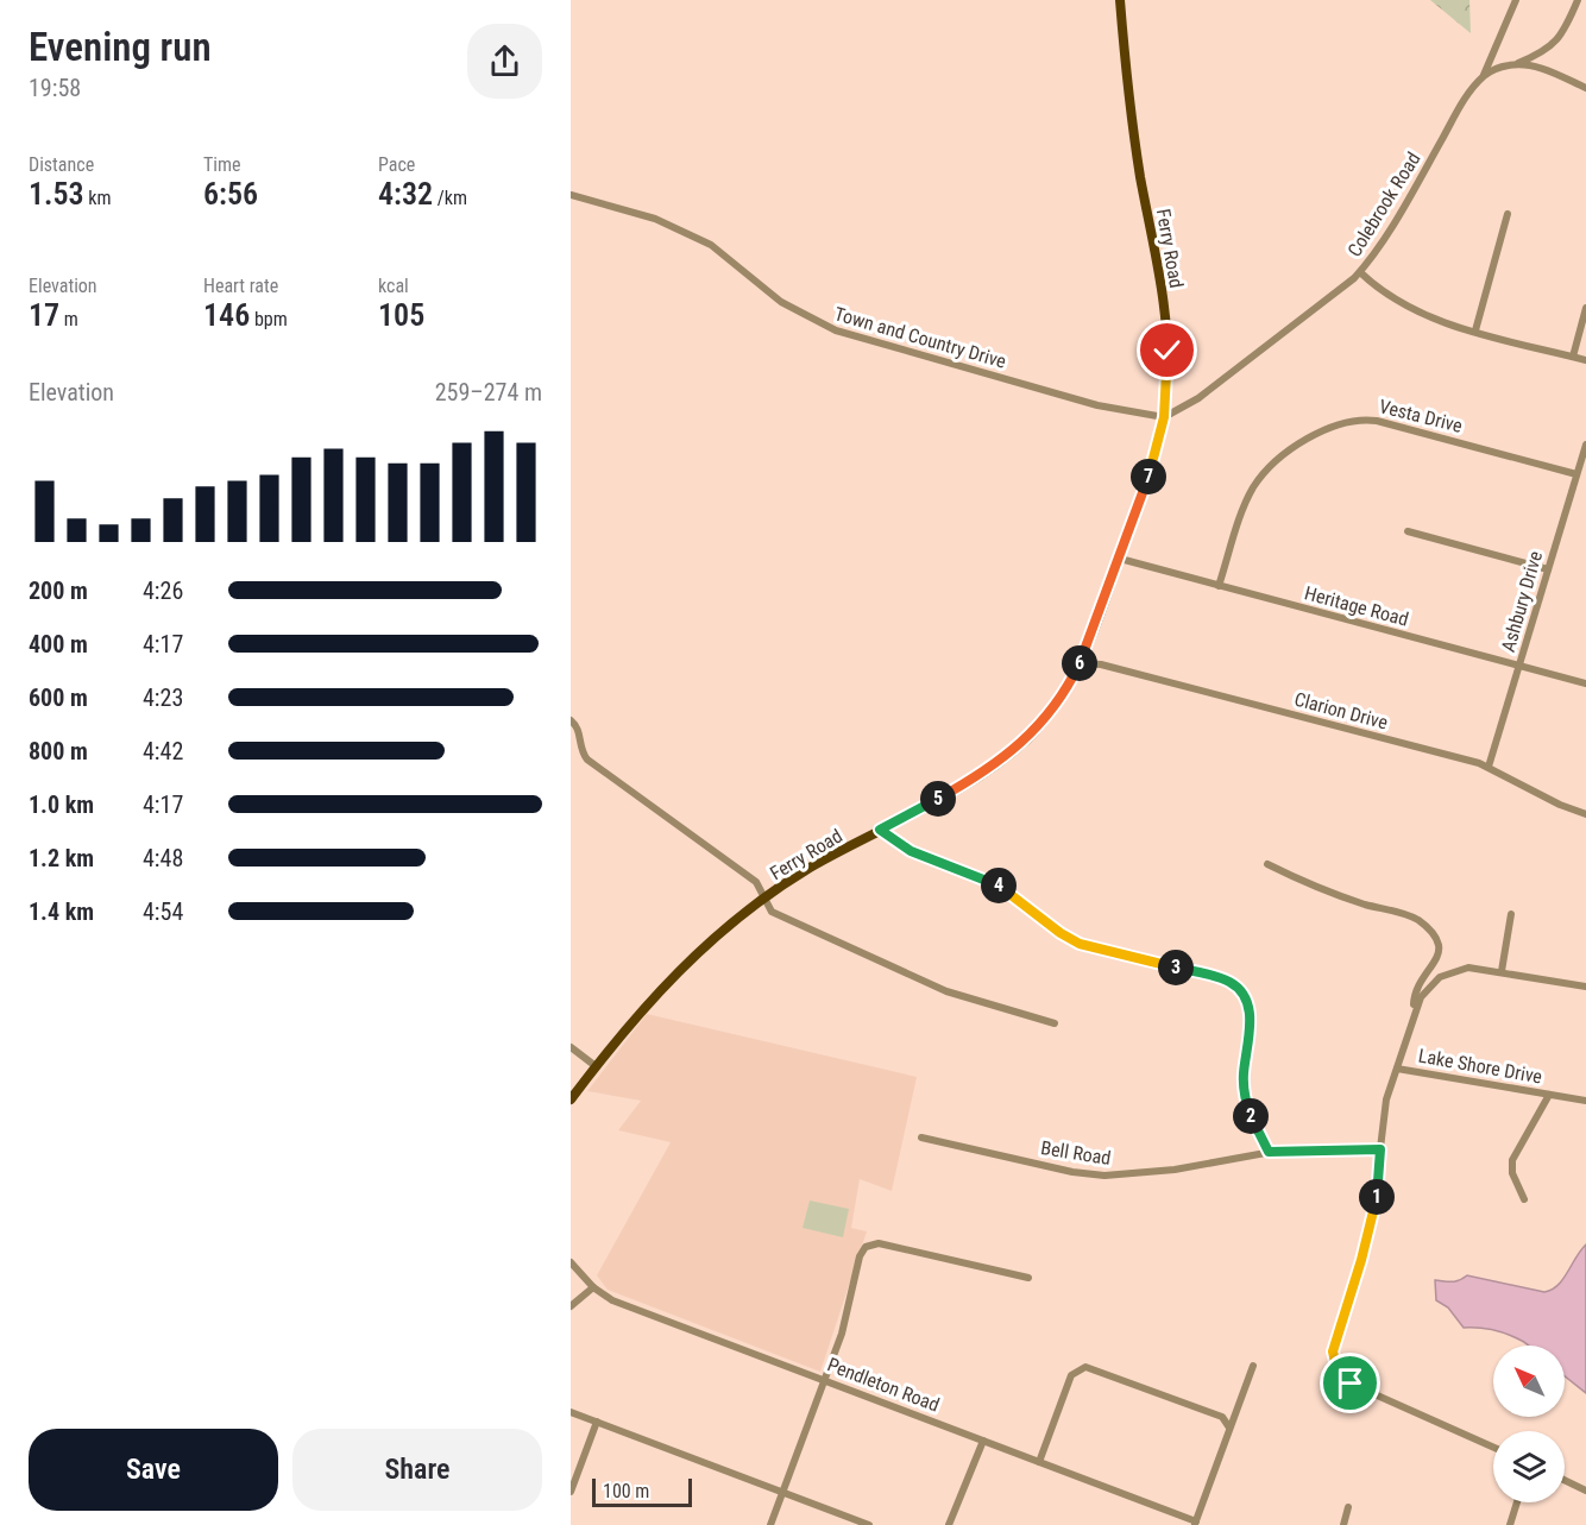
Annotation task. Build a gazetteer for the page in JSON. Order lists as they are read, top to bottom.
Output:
{
  "streets": {
    "main road": ["Ferry Road"],
    "street": [
      "Colebrook Road",
      "Town and Country Drive",
      "Vesta Drive",
      "Ashbury Drive",
      "Heritage Road",
      "Clarion Drive",
      "Lake Shore Drive",
      "Bell Road",
      "Pendleton Road"
    ]
  },
  "crossings": [
    ["Colebrook Road", "Ferry Road"],
    ["Colebrook Road", "Town and Country Drive"],
    ["Ferry Road", "Town and Country Drive"],
    ["Ferry Road", "Heritage Road"],
    ["Ferry Road", "Clarion Drive"],
    ["Vesta Drive", "Ashbury Drive"],
    ["Vesta Drive", "Heritage Road"],
    ["Ashbury Drive", "Heritage Road"],
    ["Ashbury Drive", "Clarion Drive"],
    ["Lake Shore Drive", "Bell Road"]
  ],
  "scale_bar": "100 m",
  "north": "top left",
  "page": {
    "heading": ["Evening run", "19:58"],
    "stats": [
      ["Distance", "1.53 km"],
      ["Time", "6:56"],
      ["Pace", "4:32 /km"],
      ["Elevation", "17 m"],
      ["Heart rate", "146 bpm"],
      ["kcal", "105"]
    ],
    "chart": ["Elevation", "259–274 m"],
    "pins": [
      "7",
      "6",
      "5",
      "4",
      "3",
      "2",
      "1"
    ],
    "list": [
      {
        "name": "200 m",
        "note": "4:26"
      },
      {
        "name": "400 m",
        "note": "4:17"
      },
      {
        "name": "600 m",
        "note": "4:23"
      },
      {
        "name": "800 m",
        "note": "4:42"
      },
      {
        "name": "1.0 km",
        "note": "4:17"
      },
      {
        "name": "1.2 km",
        "note": "4:48"
      },
      {
        "name": "1.4 km",
        "note": "4:54"
      }
    ],
    "buttons": ["Save", "Share"],
    "scale": "100 m"
  }
}
